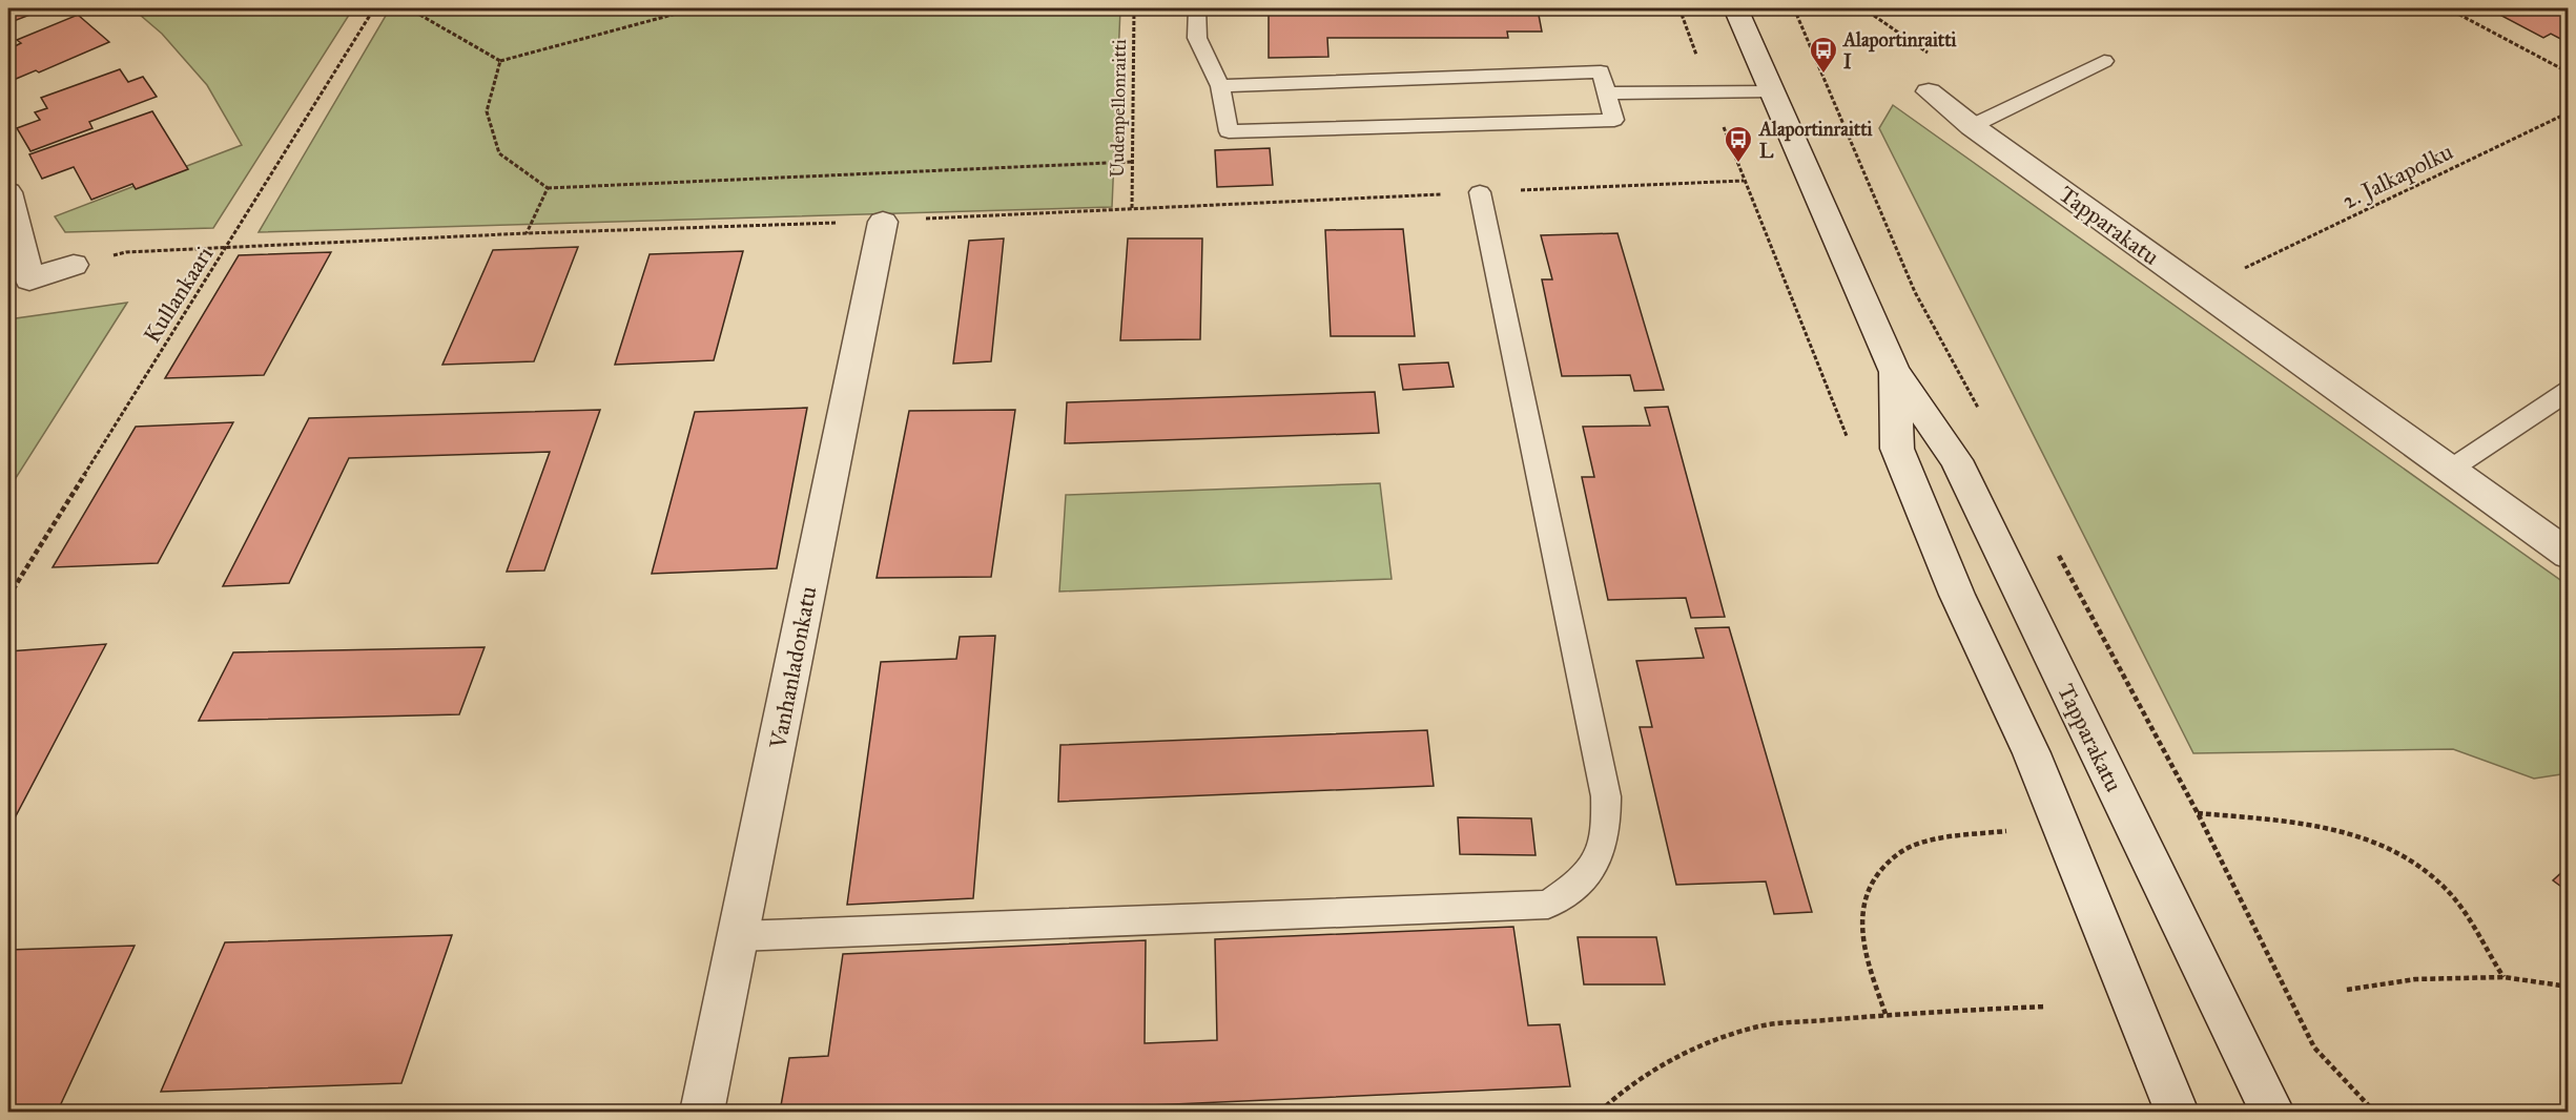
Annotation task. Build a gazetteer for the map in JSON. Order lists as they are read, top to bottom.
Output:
{
  "streets": {
    "main road": ["Tapparakatu", "Vanhanladonkatu"],
    "path": ["Uudenpellonraitti", "2. Jalkapolku", "Kullankaari"]
  },
  "places": {
    "bus stop": ["Alaportinraitti I", "Alaportinraitti L"]
  }
}
